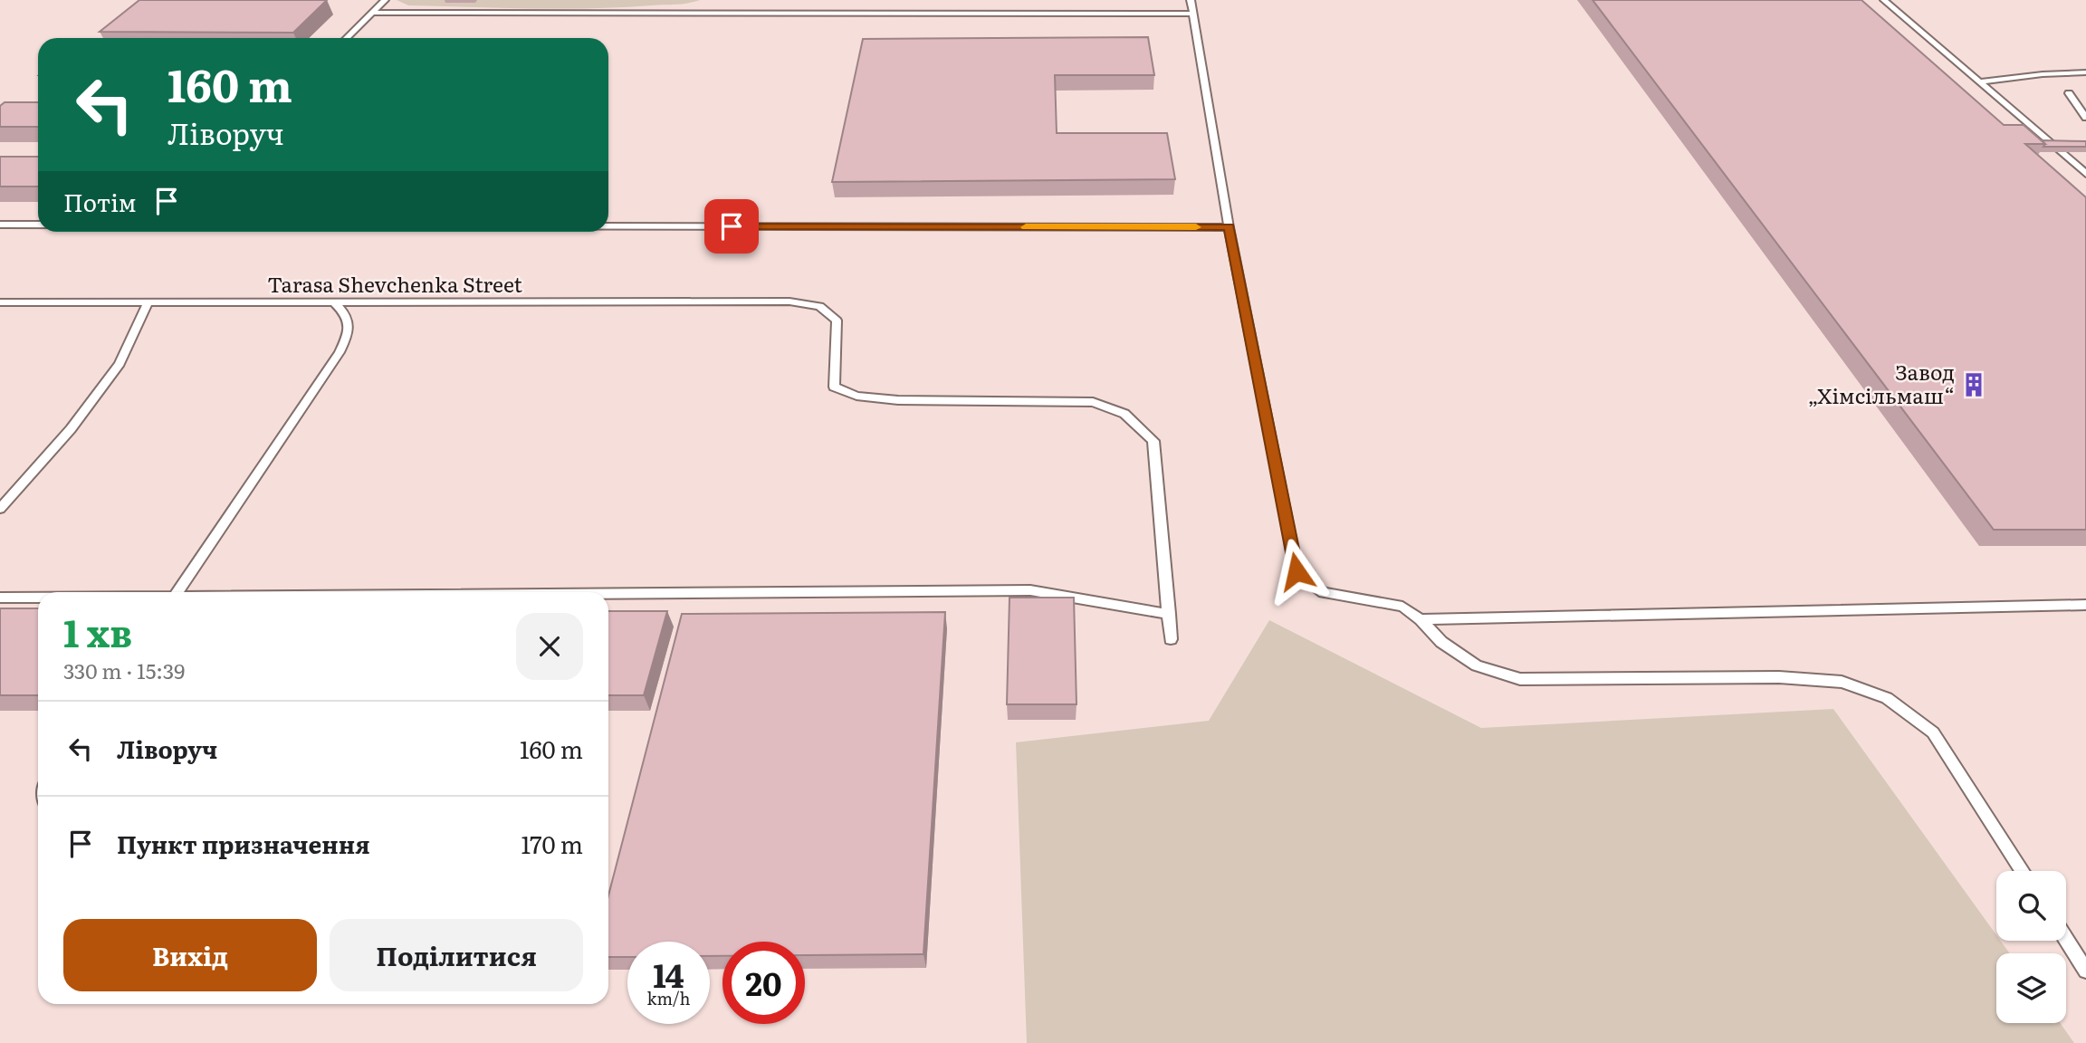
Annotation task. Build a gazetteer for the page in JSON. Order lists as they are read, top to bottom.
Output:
{
  "streets": {
    "lane": ["Tarasa Shevchenka Street"]
  },
  "places": {
    "building": ["Завод „Хімсільмаш“"]
  },
  "page": {
    "turn": ["160 m", "Ліворуч"],
    "then": "Потім",
    "heading": ["1 хв", "330 m · 15:39"],
    "list": [
      {
        "name": "Ліворуч",
        "value": "160 m"
      },
      {
        "name": "Пункт призначення",
        "value": "170 m"
      }
    ],
    "buttons": ["Вихід", "Поділитися"],
    "speed": "14 km/h",
    "limit": "20"
  }
}
